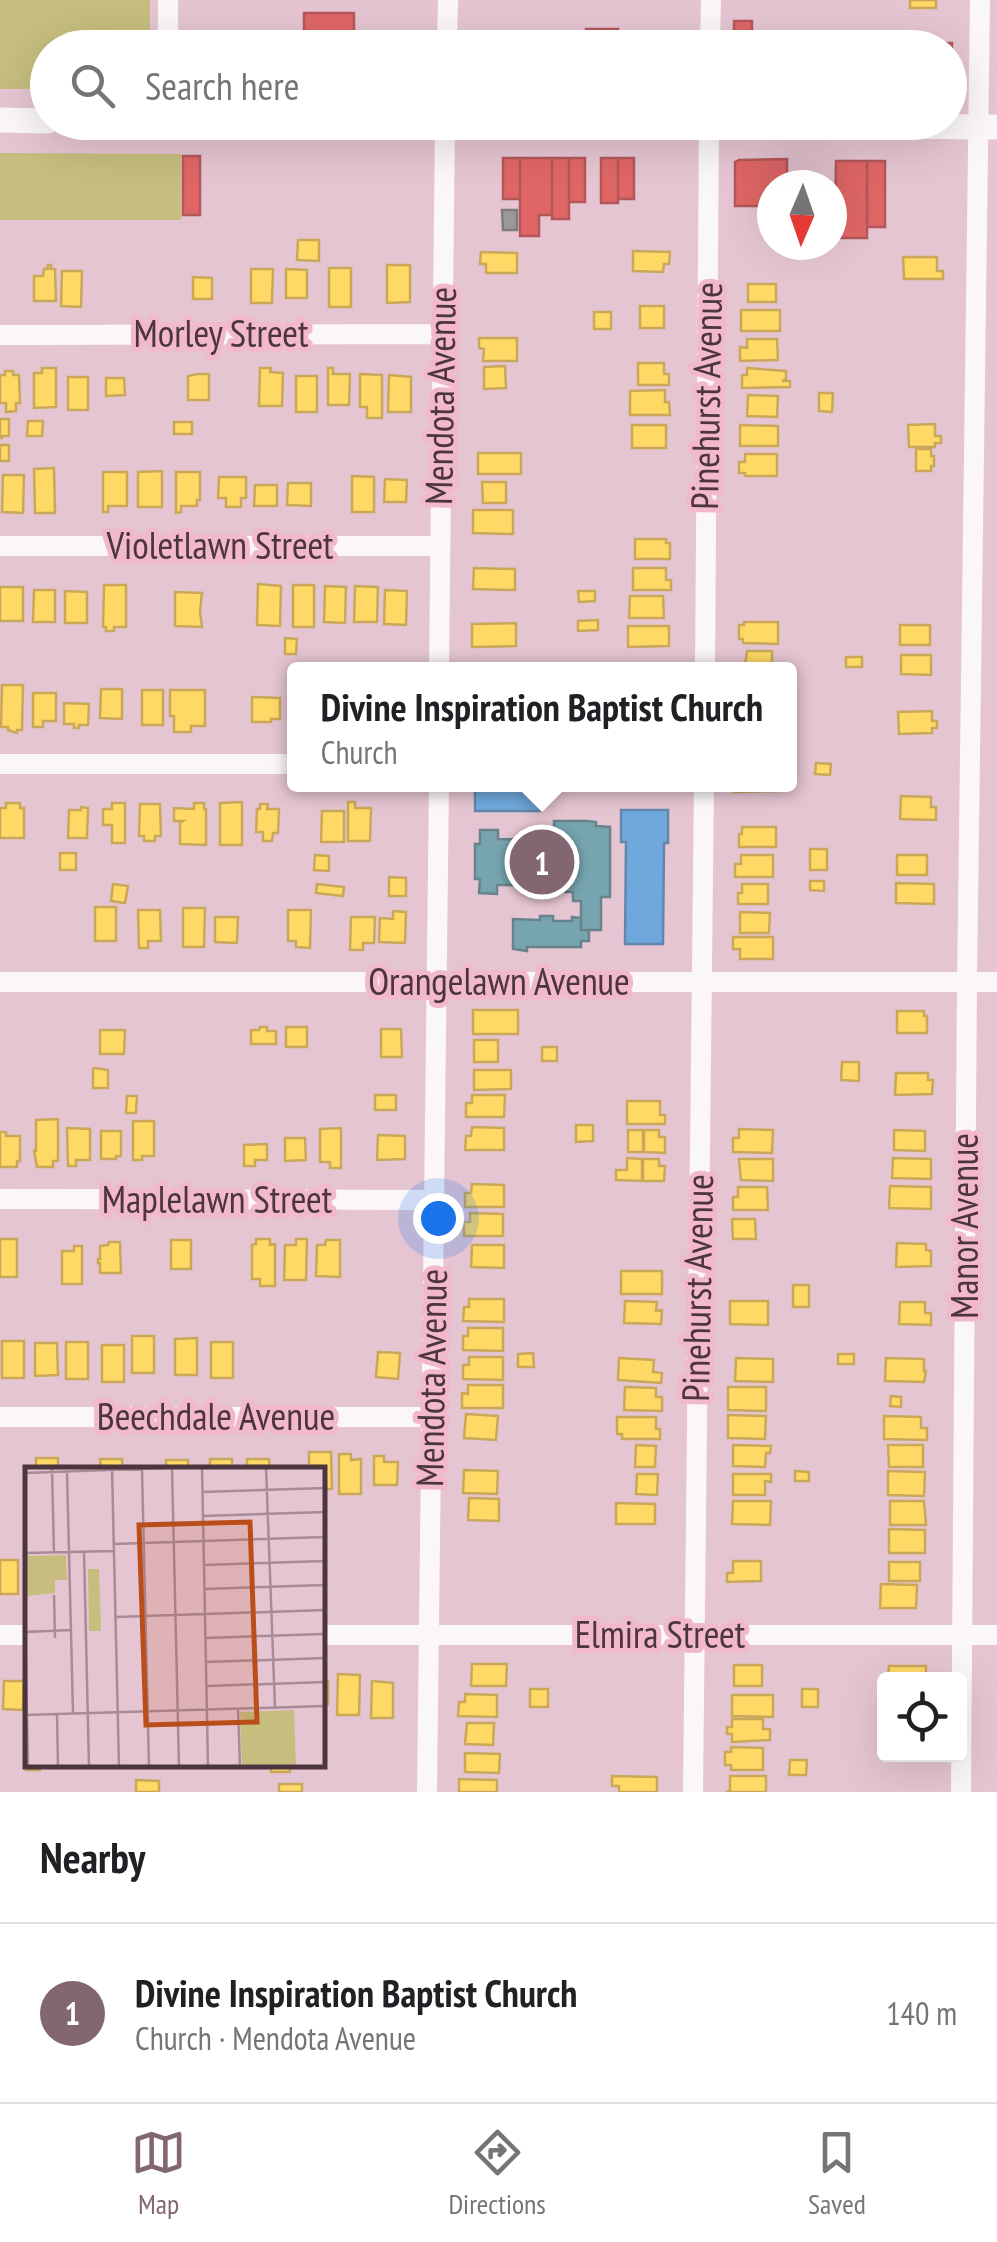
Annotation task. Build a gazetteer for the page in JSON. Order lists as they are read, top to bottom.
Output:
{
  "streets": {
    "street": [
      "Morley Street",
      "Mendota Avenue",
      "Pinehurst Avenue",
      "Violetlawn Street",
      "Orangelawn Avenue",
      "Maplelawn Street",
      "Manor Avenue",
      "Beechdale Avenue",
      "Elmira Street"
    ]
  },
  "crossings": [
    ["Morley Street", "Mendota Avenue"],
    ["Mendota Avenue", "Violetlawn Street"],
    ["Mendota Avenue", "Orangelawn Avenue"],
    ["Mendota Avenue", "Maplelawn Street"],
    ["Mendota Avenue", "Beechdale Avenue"],
    ["Mendota Avenue", "Elmira Street"],
    ["Pinehurst Avenue", "Orangelawn Avenue"],
    ["Pinehurst Avenue", "Elmira Street"],
    ["Orangelawn Avenue", "Manor Avenue"],
    ["Manor Avenue", "Elmira Street"]
  ],
  "north": "bottom",
  "page": {
    "search": "Search here",
    "popup": ["Divine Inspiration Baptist Church", "Church"],
    "pins": "1",
    "heading": "Nearby",
    "list": [
      {
        "mark": "1",
        "name": "Divine Inspiration Baptist Church",
        "note": "Church · Mendota Avenue",
        "value": "140 m"
      }
    ],
    "nav": ["Map", "Directions", "Saved"]
  }
}
